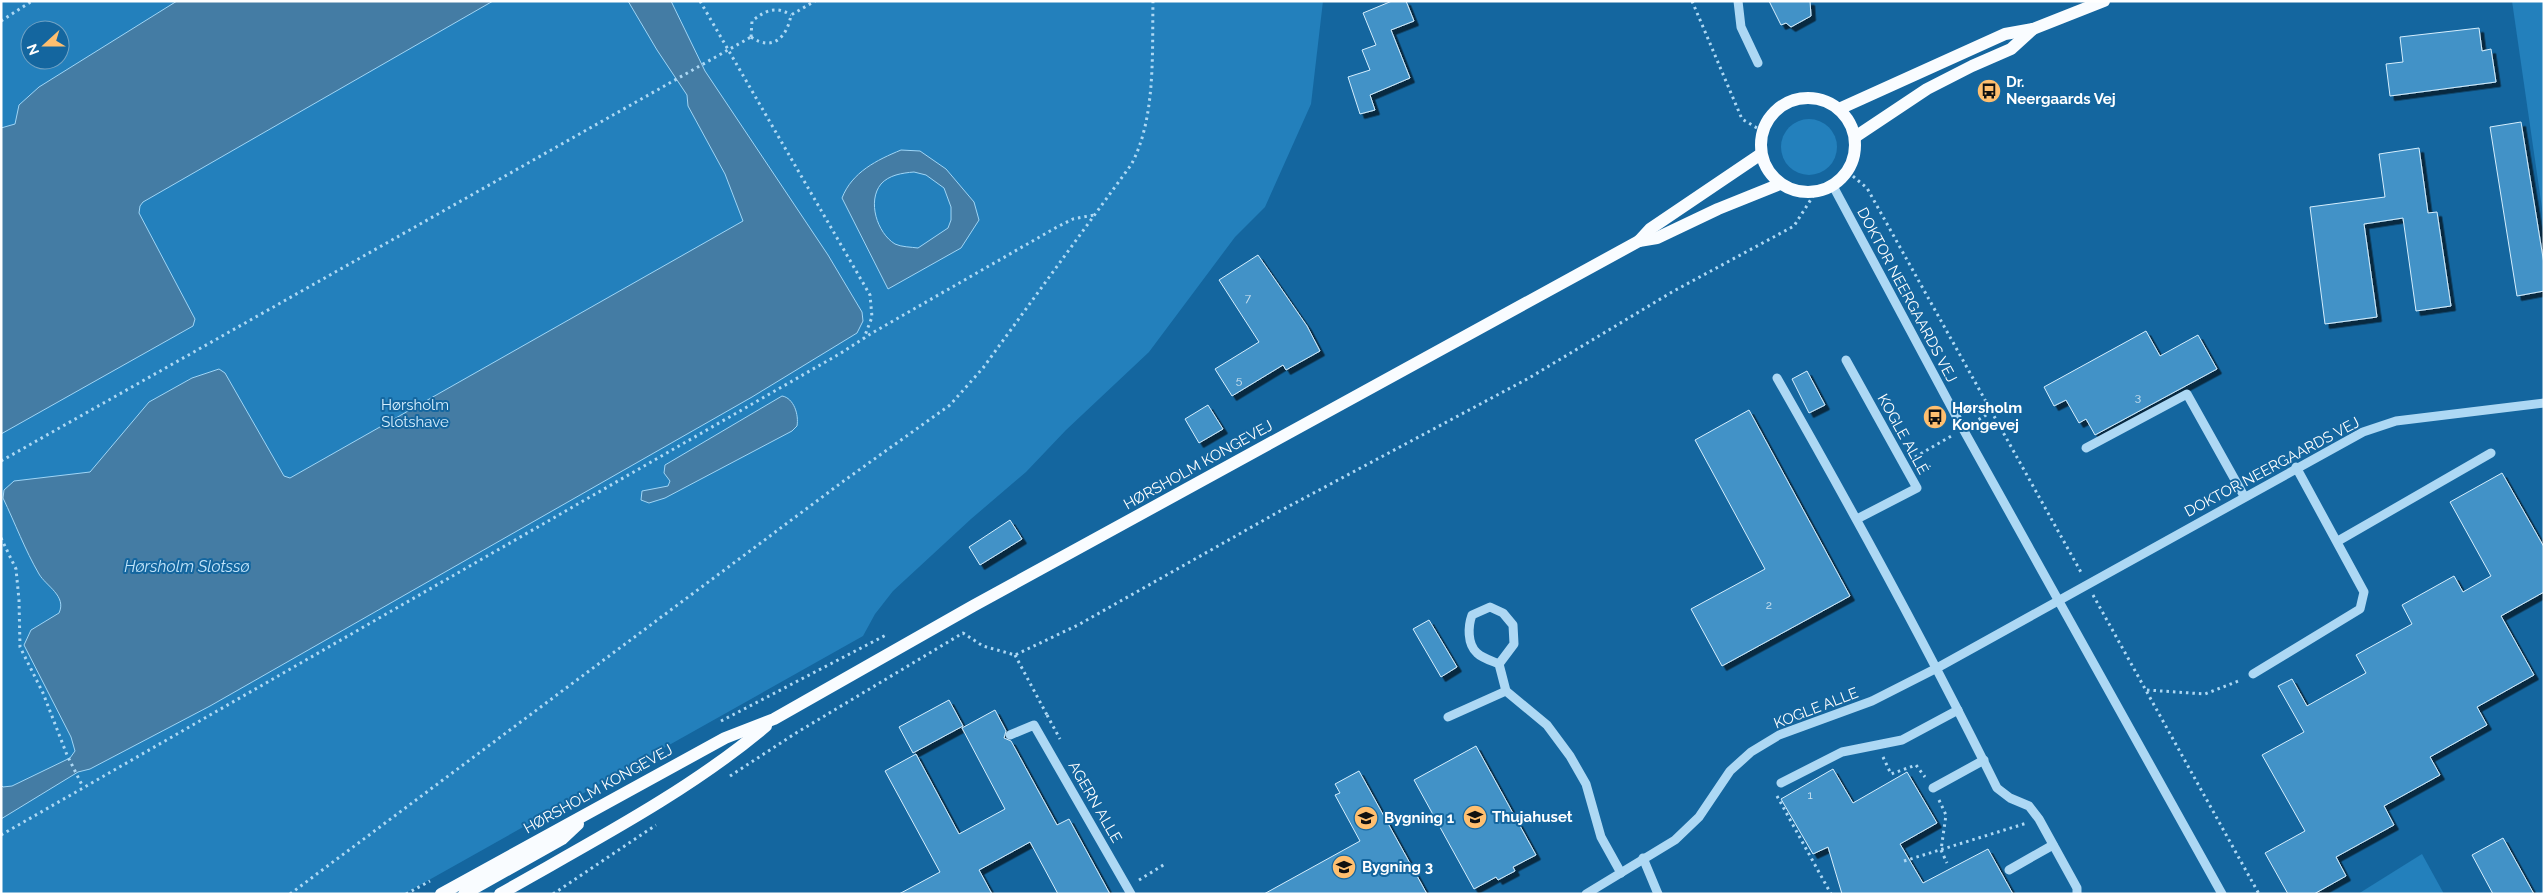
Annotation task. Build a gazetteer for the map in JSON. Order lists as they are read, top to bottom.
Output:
{
  "streets": {
    "main road": ["HØRSHOLM KONGEVEJ"],
    "street": [
      "DOKTOR NEERGAARDS VEJ",
      "KOGLE ALLÉ",
      "KOGLE ALLE",
      "AGERN ALLE"
    ]
  },
  "crossings": [
    ["DOKTOR NEERGAARDS VEJ", "HØRSHOLM KONGEVEJ"],
    ["DOKTOR NEERGAARDS VEJ", "KOGLE ALLE"]
  ],
  "water": ["Hørsholm Slotssø"],
  "parks": ["Hørsholm Slotshave"],
  "places": {
    "bus stop": ["Dr. Neergaards Vej", "Hørsholm Kongevej"],
    "school or university": ["Thujahuset", "Bygning 1", "Bygning 3"]
  },
  "house_numbers": [
    "7",
    "5",
    "3",
    "2",
    "1"
  ],
  "north": "left"
}
